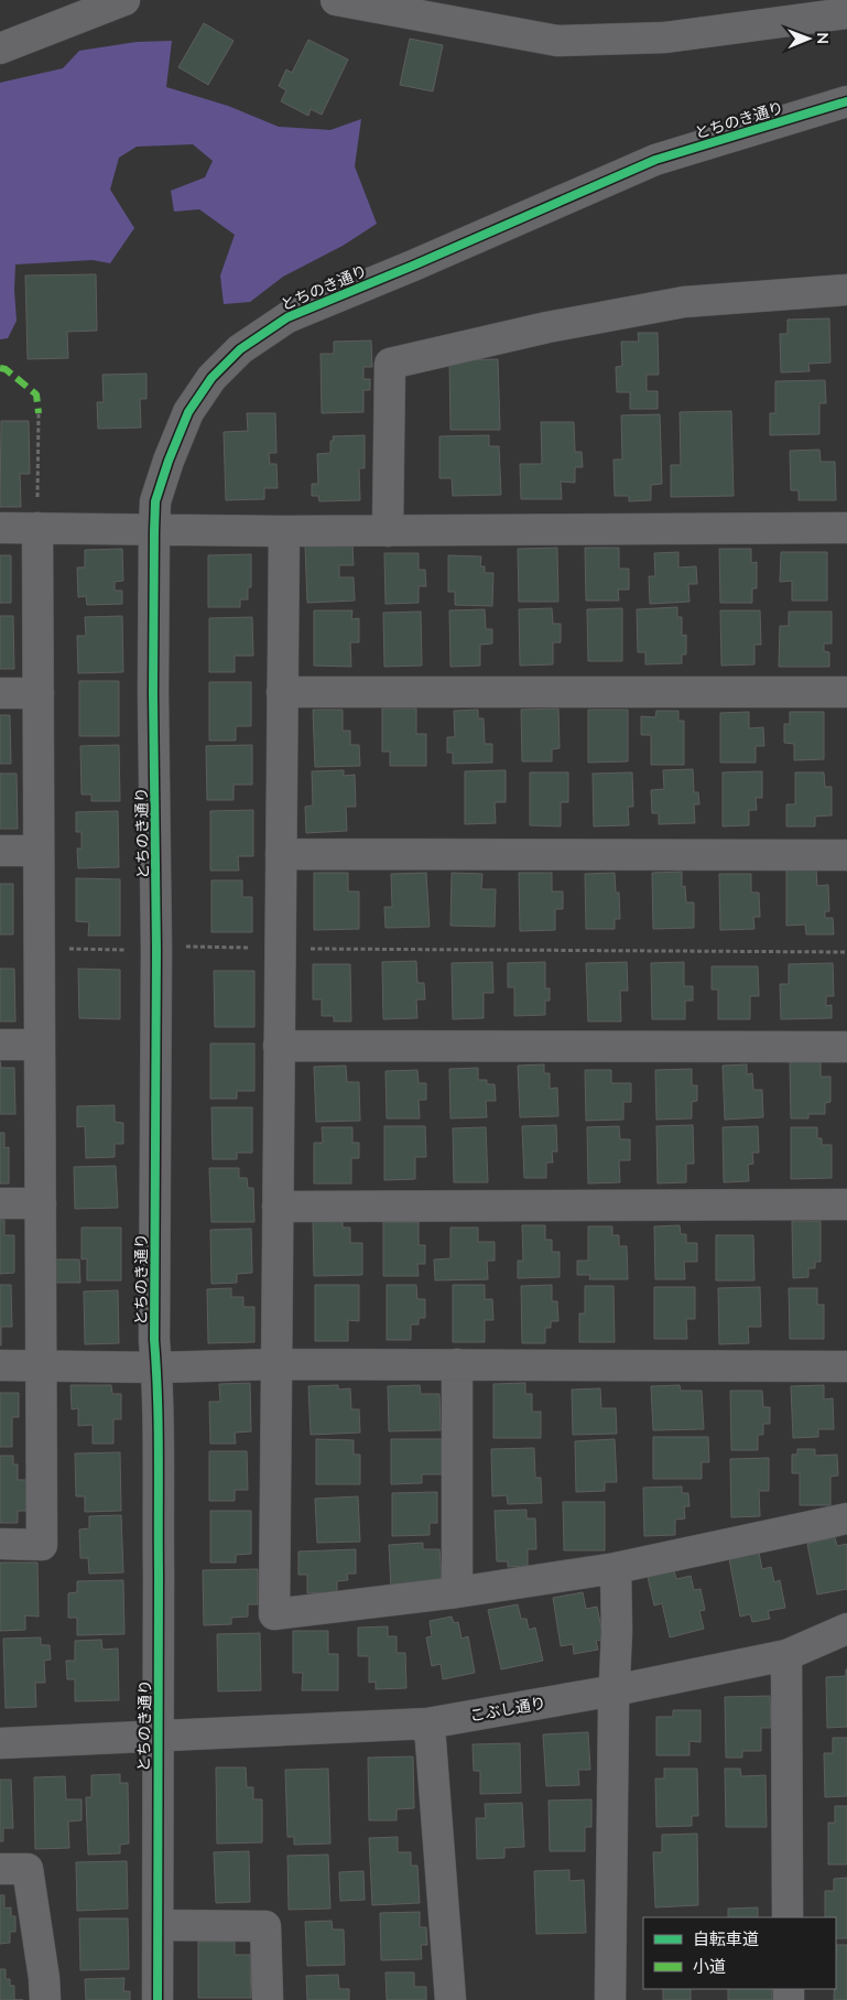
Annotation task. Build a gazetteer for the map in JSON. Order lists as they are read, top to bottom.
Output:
{
  "streets": {
    "street": ["とちのき通り", "こぶし通り"]
  },
  "crossings": [
    ["とちのき通り", "こぶし通り"]
  ],
  "legend": ["自転車道", "小道"],
  "north": "right"
}
